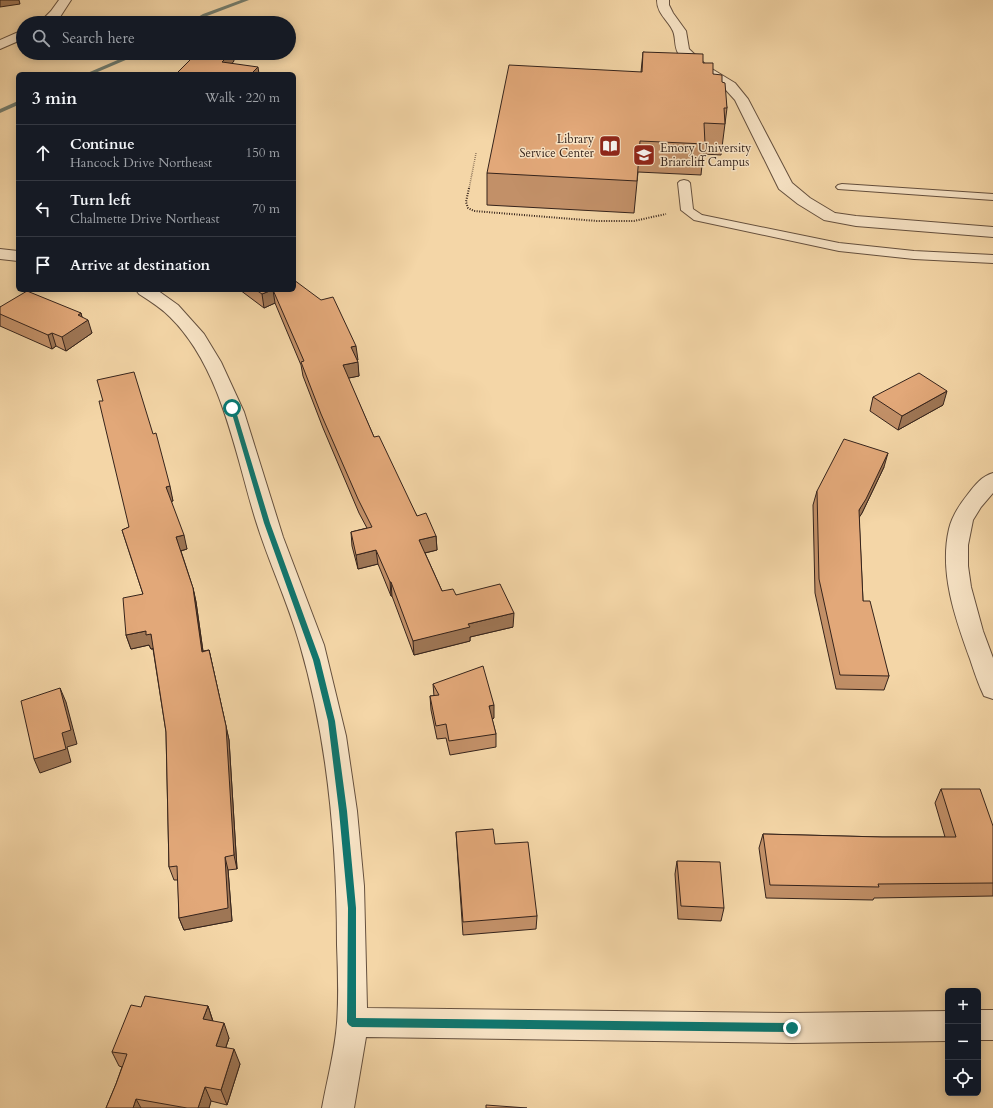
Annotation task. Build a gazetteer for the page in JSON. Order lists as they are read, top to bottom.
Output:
{
  "places": {
    "library": ["Library Service Center"],
    "school or university": ["Emory University Briarcliff Campus"]
  },
  "page": {
    "search": "Search here",
    "heading": ["3 min", "Walk · 220 m"],
    "list": [
      ["Continue", "Hancock Drive Northeast", "150 m"],
      ["Turn left", "Chalmette Drive Northeast", "70 m"],
      "Arrive at destination"
    ],
    "map_buttons": ["+", "−"]
  }
}
